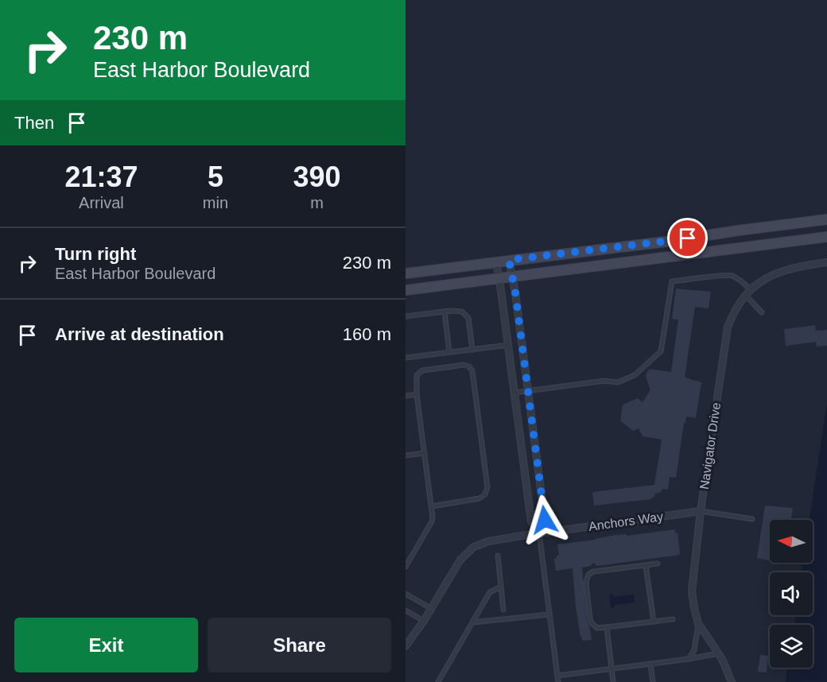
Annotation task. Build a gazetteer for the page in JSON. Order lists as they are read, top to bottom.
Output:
{
  "streets": {
    "street": ["Navigator Drive", "Anchors Way"]
  },
  "crossings": [
    ["Navigator Drive", "Anchors Way"]
  ],
  "north": "left",
  "page": {
    "turn": ["230 m", "East Harbor Boulevard"],
    "then": "Then",
    "eta": [
      "21:37",
      "Arrival",
      "5",
      "min",
      "390",
      "m"
    ],
    "list": [
      {
        "name": "Turn right",
        "note": "East Harbor Boulevard",
        "value": "230 m"
      },
      {
        "name": "Arrive at destination",
        "value": "160 m"
      }
    ],
    "buttons": ["Exit", "Share"]
  }
}
